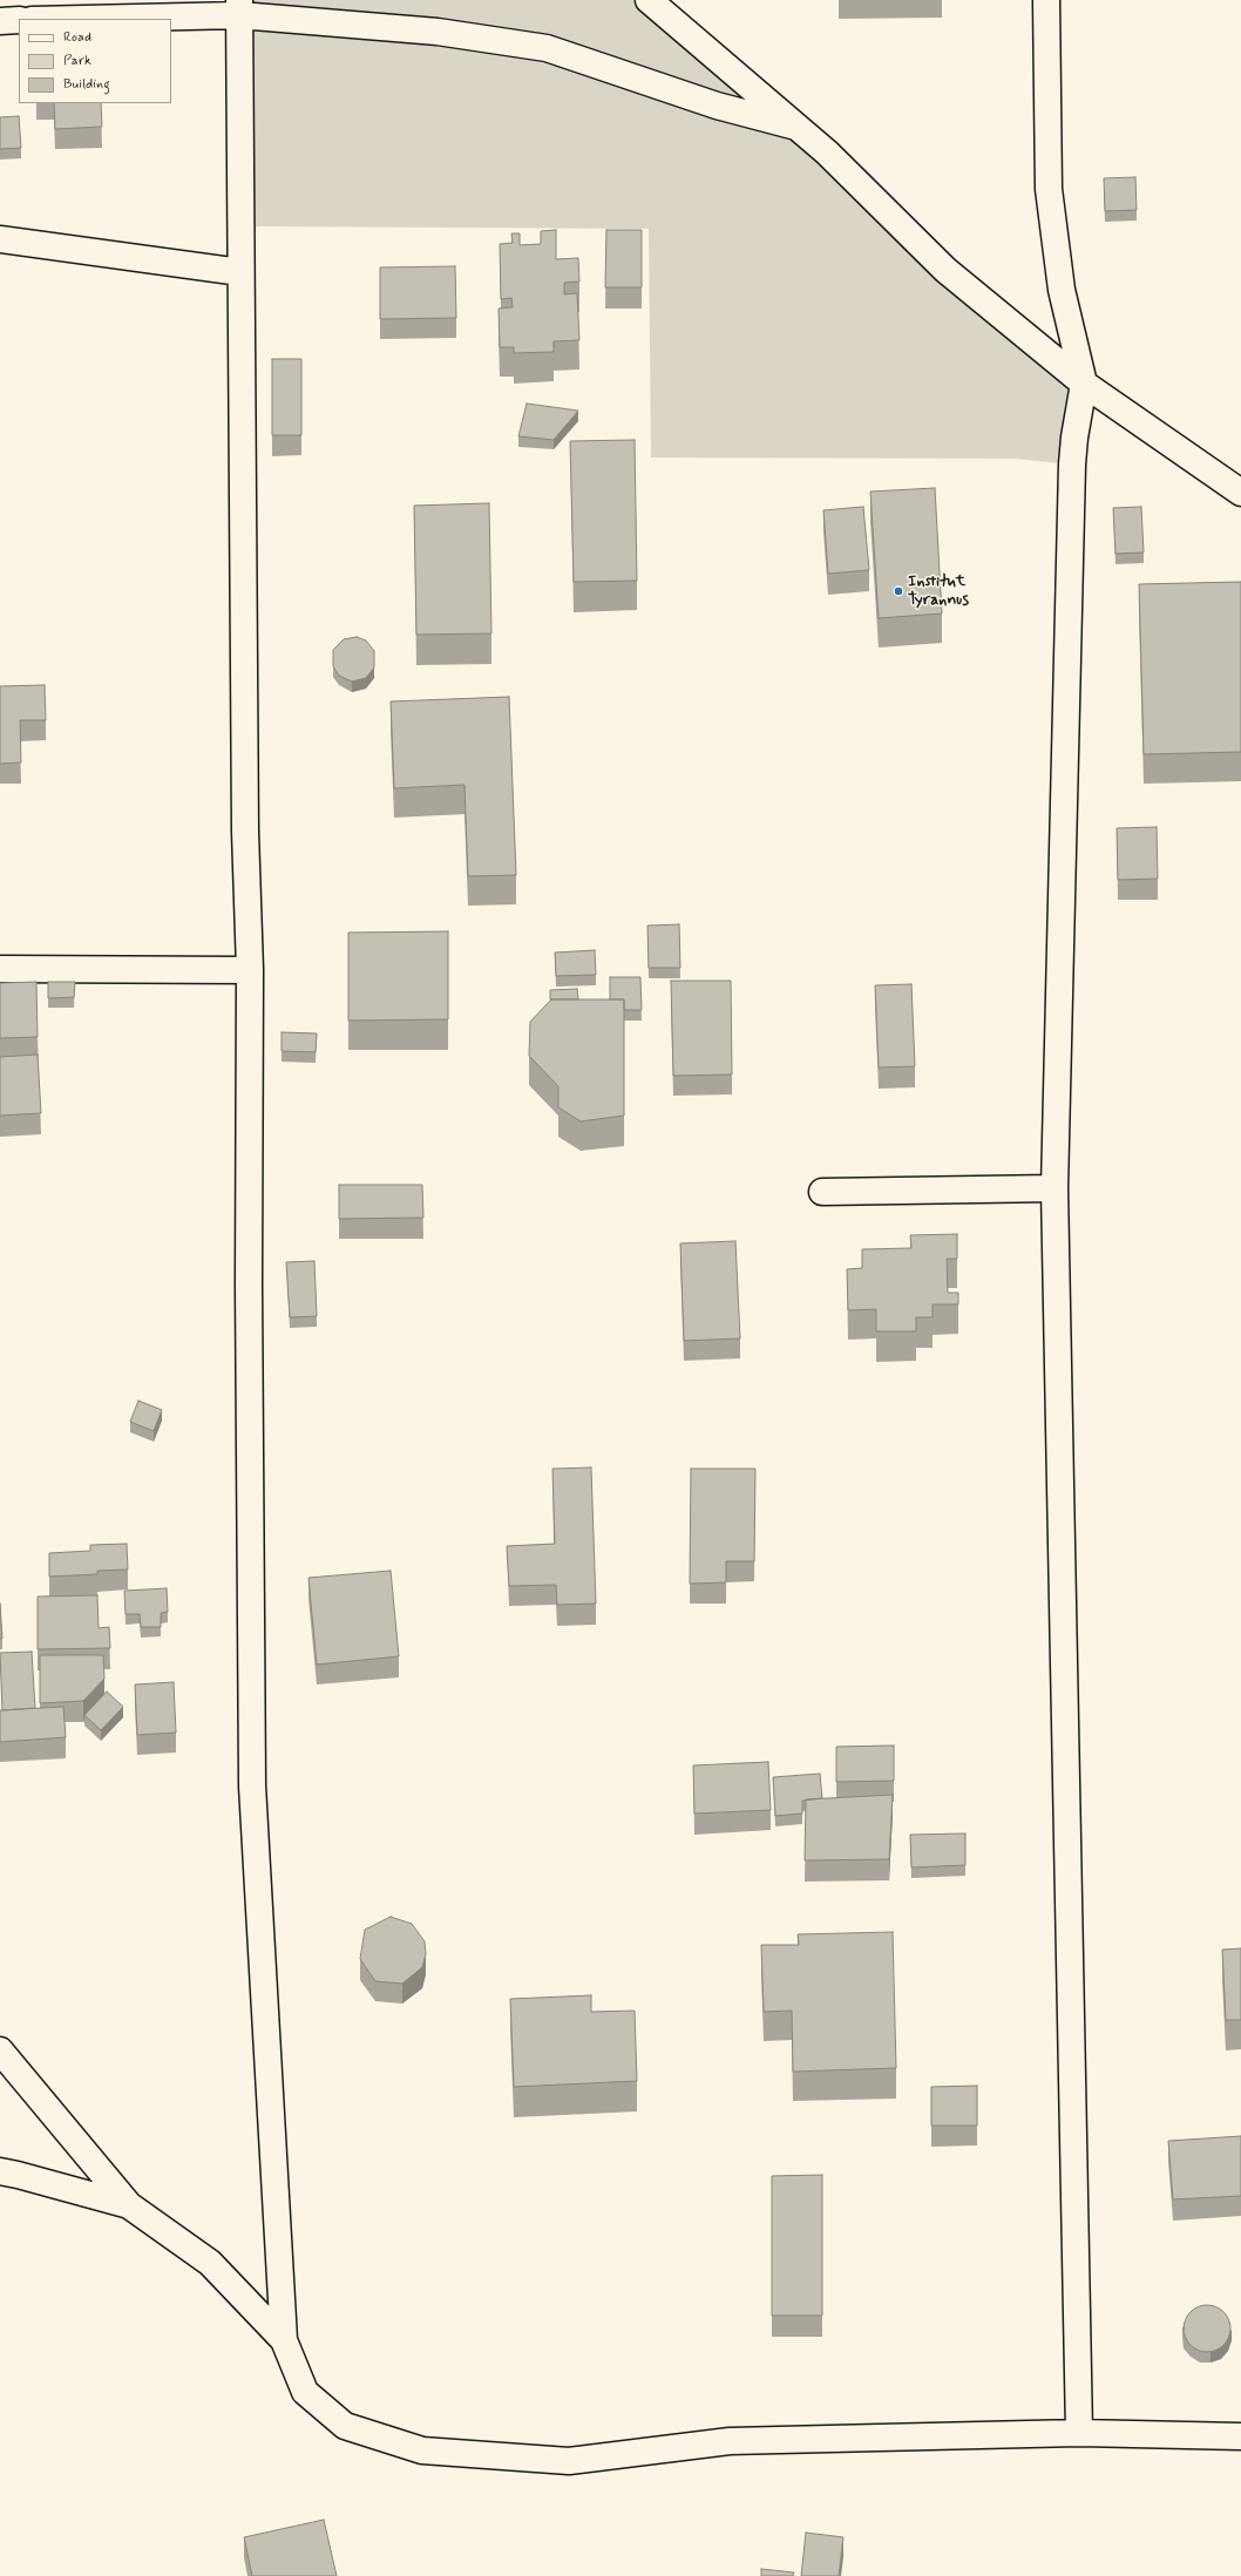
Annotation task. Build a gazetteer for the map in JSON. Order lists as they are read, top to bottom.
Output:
{
  "places": ["Institut Tyrannus"],
  "legend": ["Road", "Park", "Building"]
}
